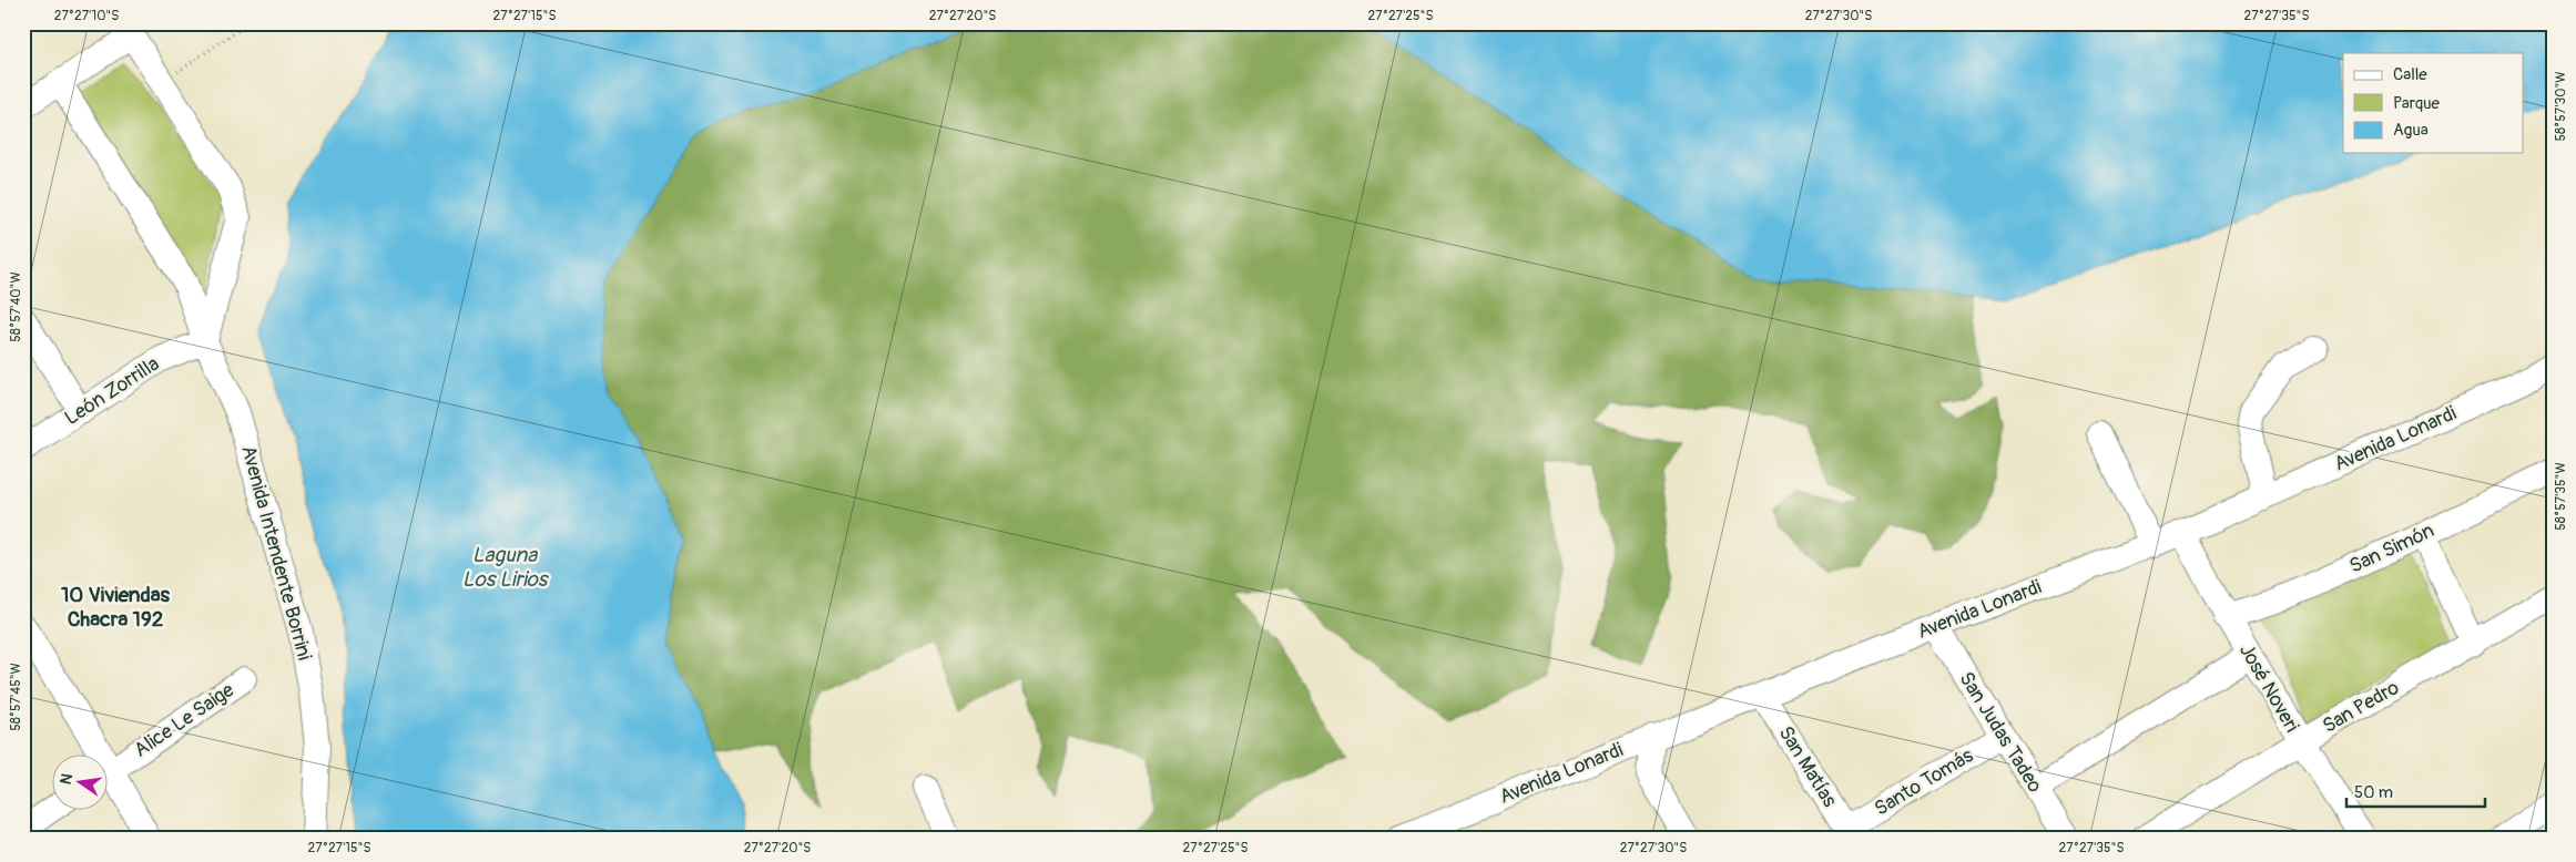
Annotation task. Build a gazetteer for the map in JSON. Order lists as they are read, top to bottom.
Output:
{
  "streets": {
    "street": [
      "León Zorrilla",
      "Avenida Lonardi",
      "San Simón",
      "Avenida Intendente Borrini",
      "José Noveri",
      "San Pedro",
      "Alice Le Saige",
      "San Judas Tadeo",
      "San Matías",
      "Santo Tomás"
    ]
  },
  "crossings": [
    ["León Zorrilla", "Avenida Intendente Borrini"],
    ["Avenida Lonardi", "José Noveri"],
    ["Avenida Lonardi", "San Judas Tadeo"],
    ["Avenida Lonardi", "San Matías"],
    ["San Simón", "José Noveri"],
    ["José Noveri", "San Pedro"],
    ["San Judas Tadeo", "Santo Tomás"],
    ["San Matías", "Santo Tomás"]
  ],
  "districts": ["10 Viviendas Chacra 192"],
  "water": ["Laguna Los Lirios"],
  "legend": ["Calle", "Parque", "Agua"],
  "scale_bar": "50 m",
  "north": "left",
  "coordinates": [
    "27°27'10\"S",
    "27°27'15\"S",
    "27°27'20\"S",
    "27°27'25\"S",
    "27°27'30\"S",
    "27°27'35\"S",
    "58°57'30\"W",
    "58°57'40\"W",
    "58°57'35\"W",
    "58°57'45\"W"
  ]
}
